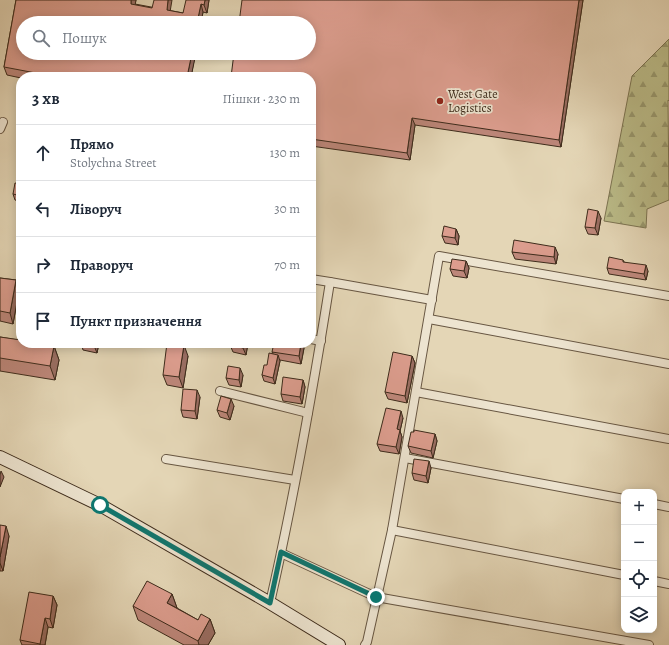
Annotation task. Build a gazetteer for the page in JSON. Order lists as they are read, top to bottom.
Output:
{
  "places": ["West Gate Logistics"],
  "page": {
    "search": "Пошук",
    "heading": ["3 хв", "Пішки · 230 m"],
    "list": [
      ["Прямо", "Stolychna Street", "130 m"],
      ["Ліворуч", "30 m"],
      ["Праворуч", "70 m"],
      "Пункт призначення"
    ],
    "map_buttons": ["+", "−"]
  }
}
